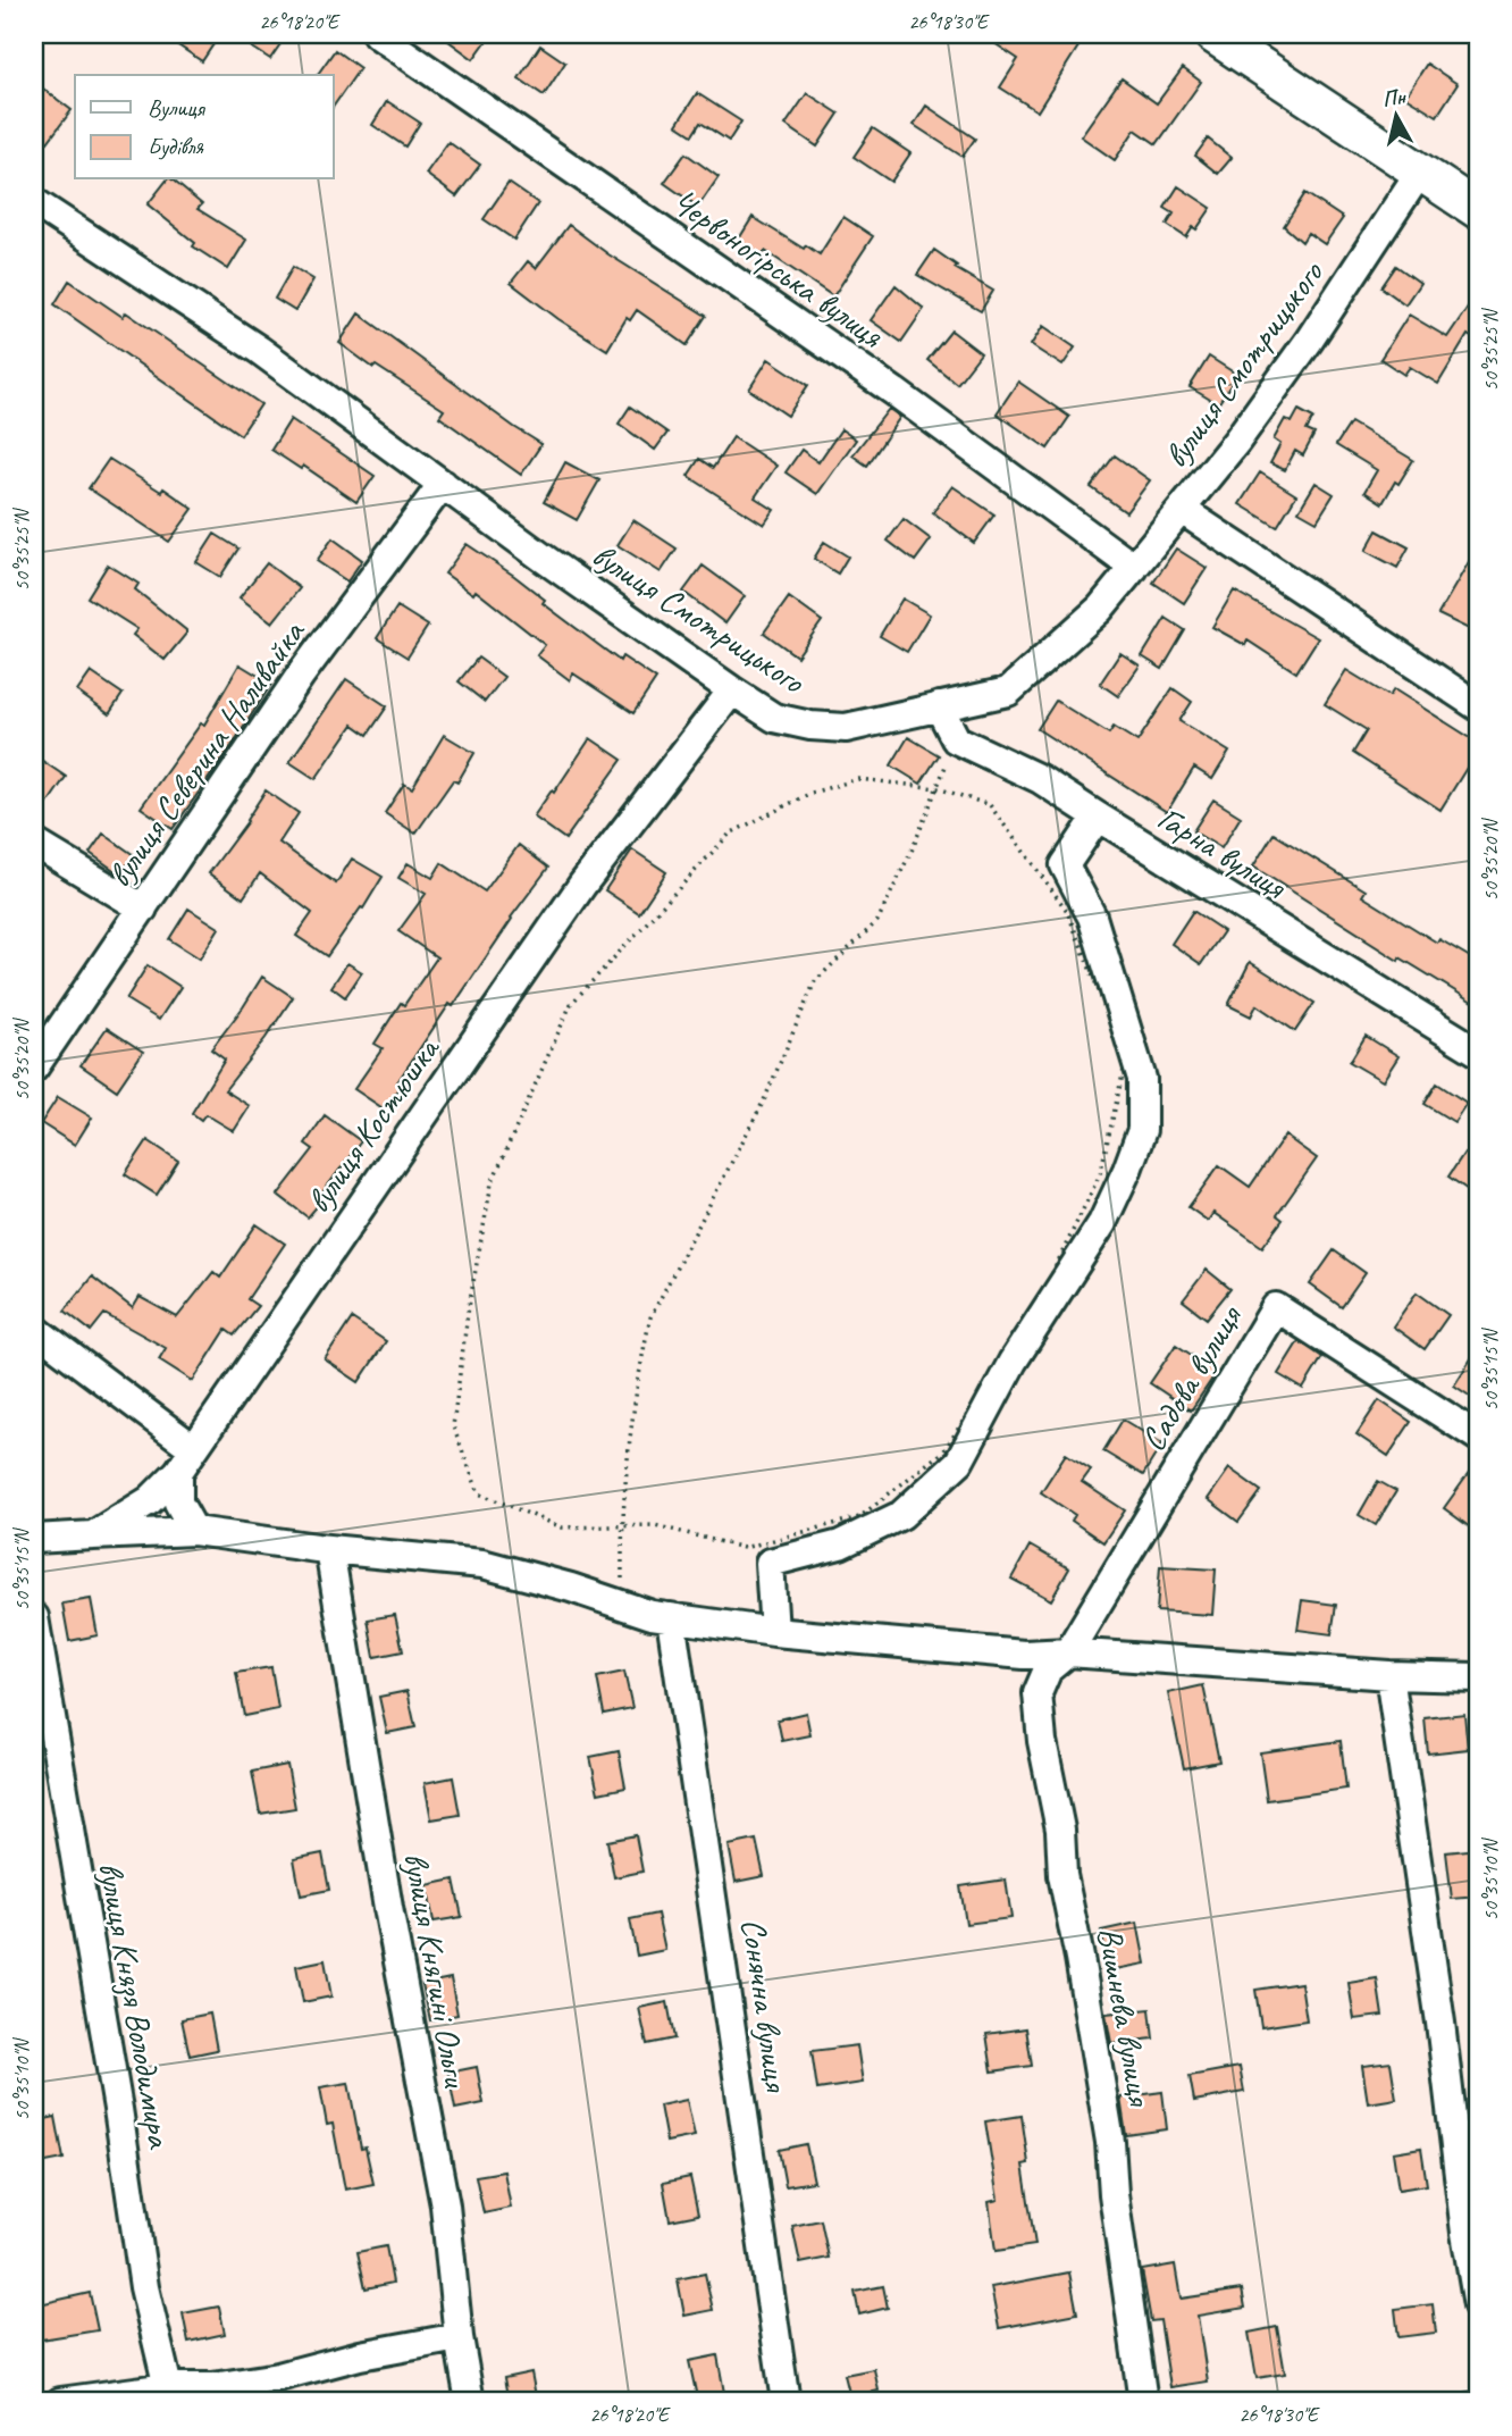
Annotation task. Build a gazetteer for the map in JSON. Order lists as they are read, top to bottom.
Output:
{
  "streets": {
    "street": [
      "Червоногірська вулиця",
      "вулиця Смотрицького",
      "вулиця Северина Наливайка",
      "Гарна вулиця",
      "вулиця Костюшка",
      "Садова вулиця",
      "вулиця Княгині Ольги",
      "вулиця Князя Володимира",
      "Сонячна вулиця",
      "Вишнева вулиця"
    ]
  },
  "crossings": [
    ["Червоногірська вулиця", "вулиця Смотрицького"],
    ["вулиця Смотрицького", "вулиця Северина Наливайка"],
    ["вулиця Смотрицького", "вулиця Костюшка"],
    ["Садова вулиця", "Вишнева вулиця"]
  ],
  "legend": ["Вулиця", "Будівля"],
  "north": "top",
  "coordinates": [
    "26°18'20\"E",
    "26°18'30\"E",
    "50°35'25\"N",
    "50°35'20\"N",
    "50°35'15\"N",
    "50°35'10\"N"
  ]
}
